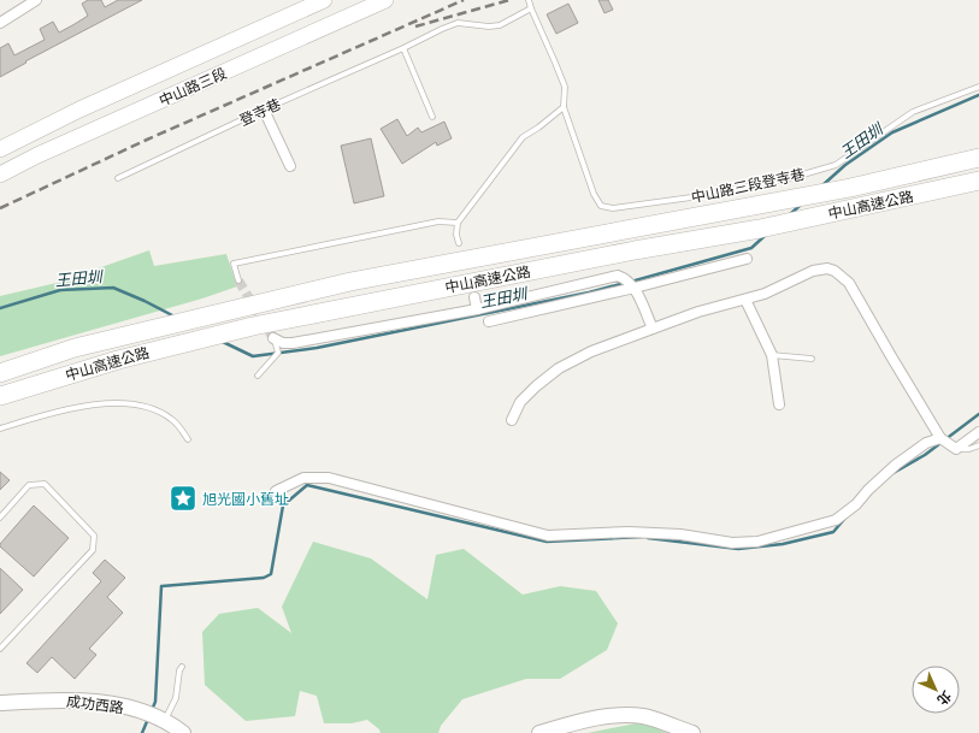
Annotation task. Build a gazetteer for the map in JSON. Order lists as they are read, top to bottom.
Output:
{
  "streets": {
    "highway": ["中山高速公路"],
    "main road": ["中山路三段"],
    "street": ["成功西路"],
    "lane": ["登寺巷", "中山路三段登寺巷"]
  },
  "crossings": [
    ["登寺巷", "中山路三段登寺巷"]
  ],
  "water": ["王田圳"],
  "places": {
    "place": ["旭光國小舊址"]
  },
  "north": "bottom right"
}
